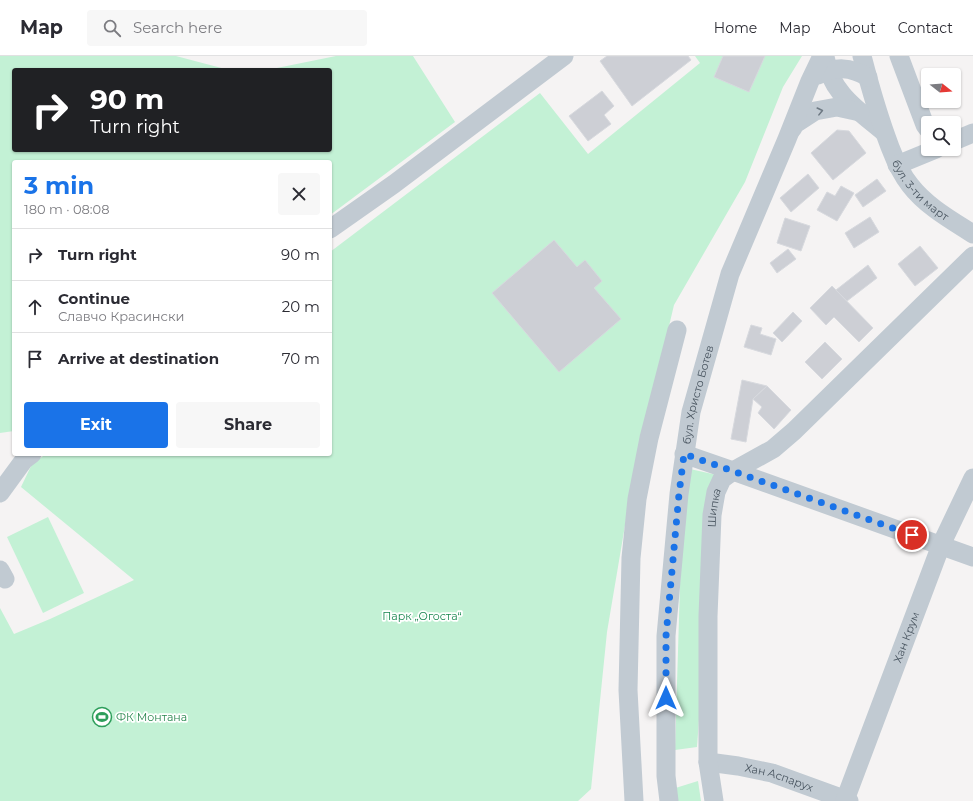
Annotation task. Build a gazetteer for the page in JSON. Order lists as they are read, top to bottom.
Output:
{
  "streets": {
    "street": [
      "бул. 3-ти март",
      "бул. Христо Ботев",
      "Шипка",
      "Хан Крум",
      "Хан Аспарух"
    ]
  },
  "crossings": [
    ["бул. 3-ти март", "бул. Христо Ботев"],
    ["Шипка", "Хан Аспарух"],
    ["Хан Крум", "Хан Аспарух"]
  ],
  "parks": ["Парк „Огоста“"],
  "places": {
    "sports": ["ФК Монтана"]
  },
  "north": "right",
  "page": {
    "header": "Map",
    "search": "Search here",
    "nav": [
      "Home",
      "Map",
      "About",
      "Contact"
    ],
    "turn": ["90 m", "Turn right"],
    "heading": ["3 min", "180 m · 08:08"],
    "list": [
      {
        "name": "Turn right",
        "value": "90 m"
      },
      {
        "name": "Continue",
        "note": "Славчо Красински",
        "value": "20 m"
      },
      {
        "name": "Arrive at destination",
        "value": "70 m"
      }
    ],
    "buttons": ["Exit", "Share"]
  }
}
